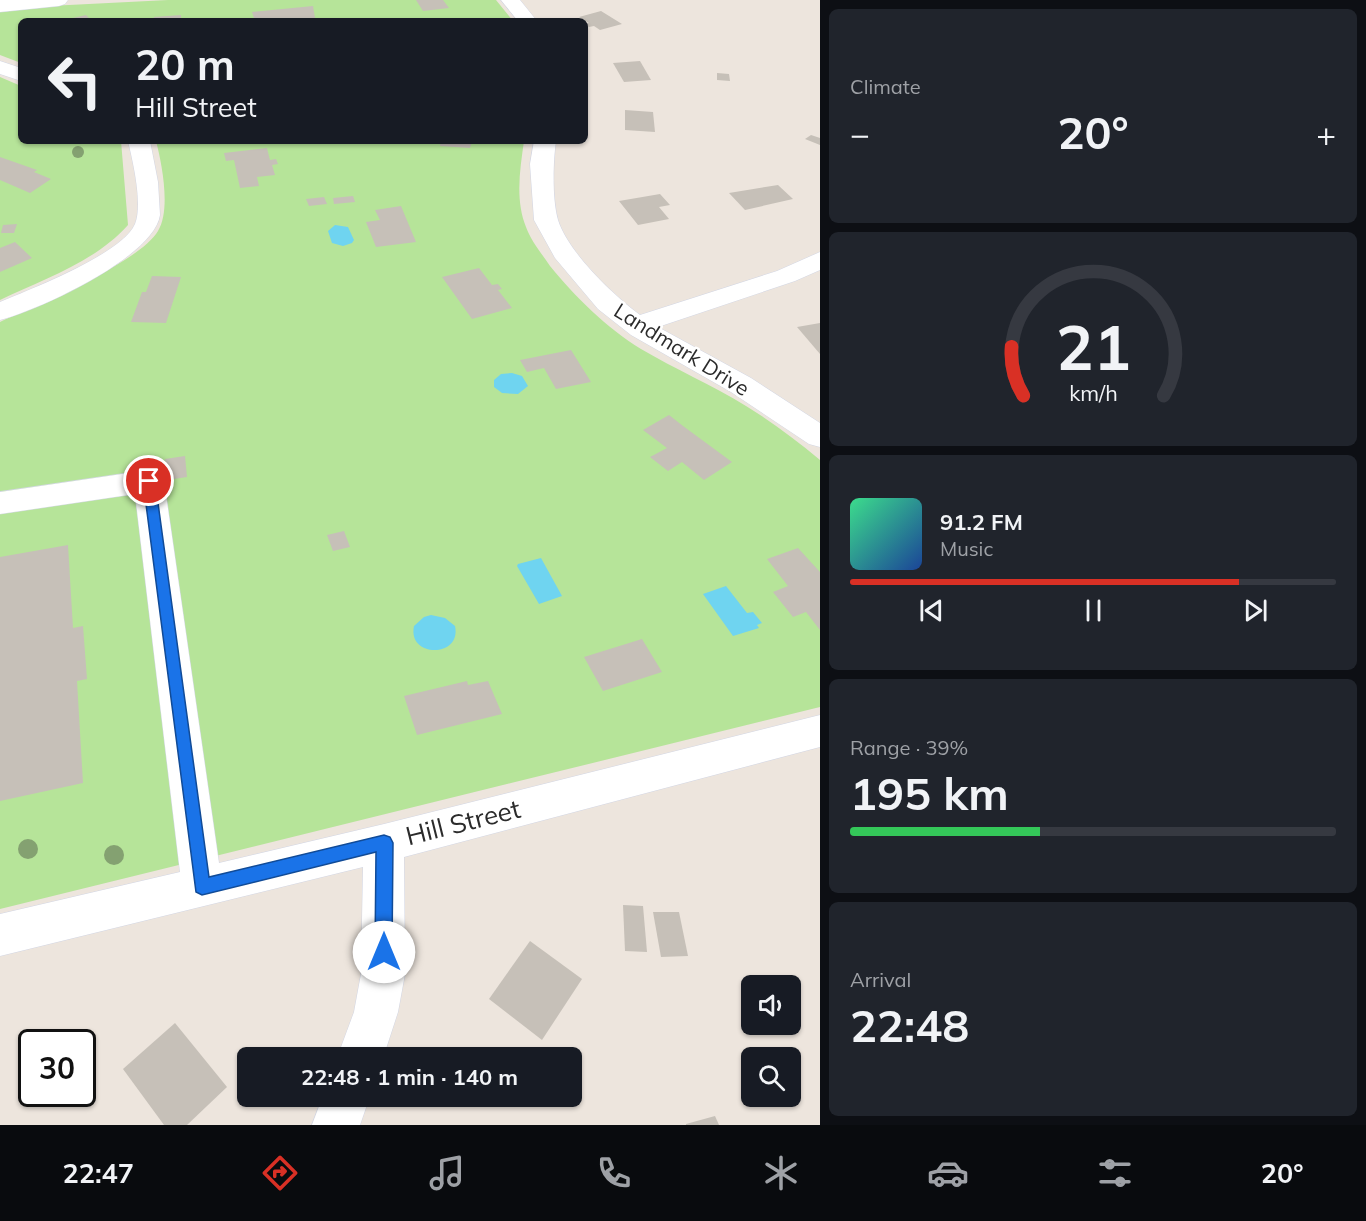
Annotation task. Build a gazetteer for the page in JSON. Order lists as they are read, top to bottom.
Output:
{
  "streets": {
    "street": ["Landmark Drive", "Hill Street"]
  },
  "page": {
    "tile": [
      "Climate",
      ["Range · 39%", "195 km"],
      ["Arrival", "22:48"]
    ],
    "turn": ["20 m", "Hill Street"],
    "heat": ["−", "20°", "+"],
    "song": ["91.2 FM", "Music"],
    "limit": "30",
    "trip": "22:48 · 1 min · 140 m",
    "tabs": ["22:47", "20°"],
    "gauge": ["21", "km/h"]
  }
}
